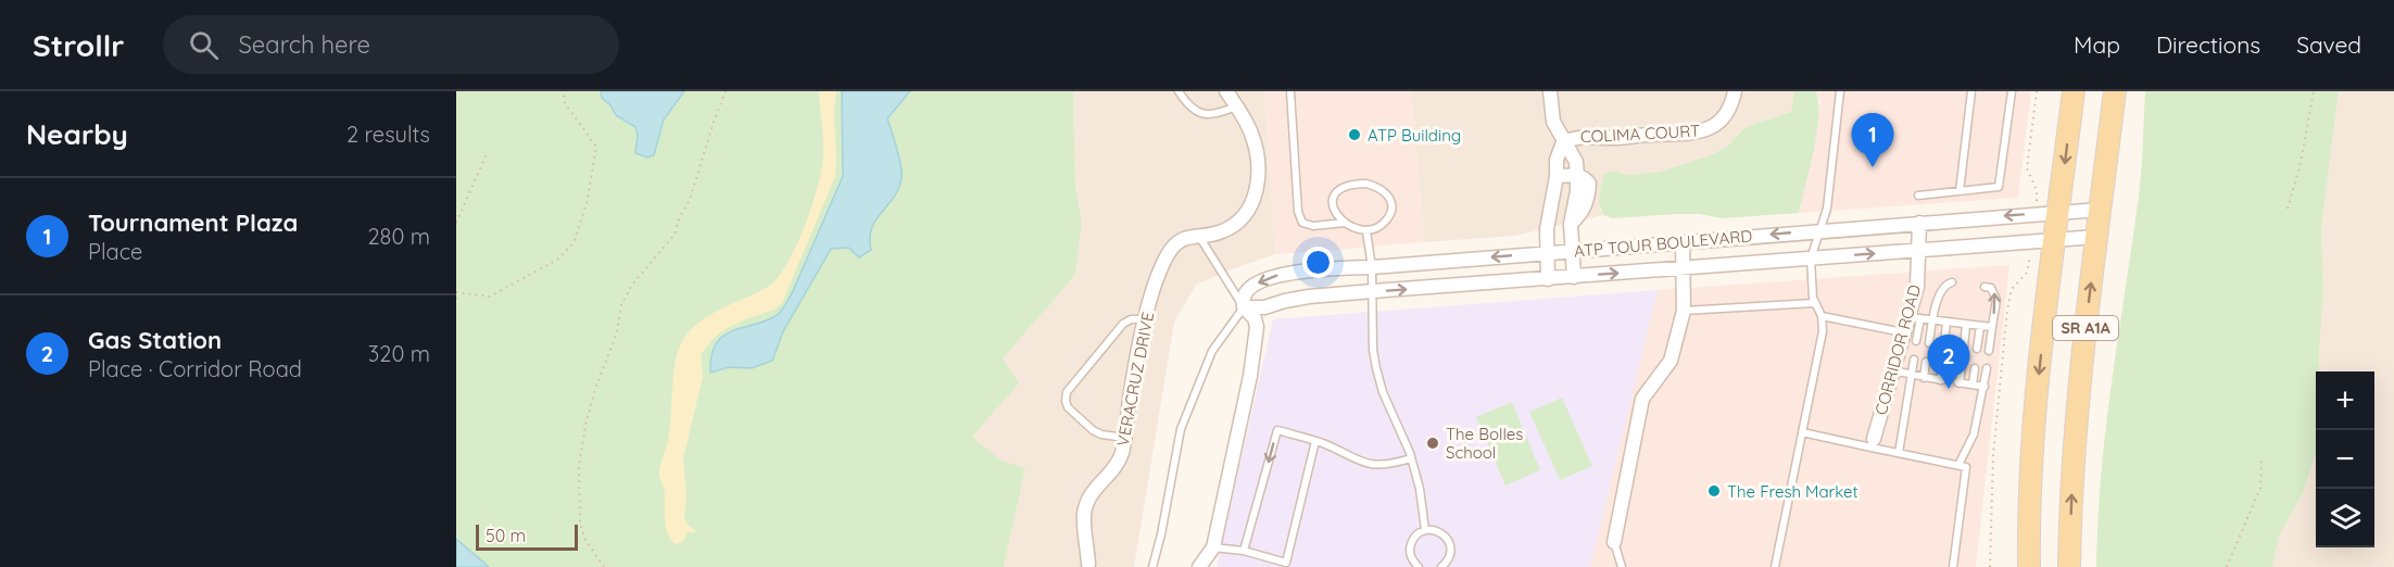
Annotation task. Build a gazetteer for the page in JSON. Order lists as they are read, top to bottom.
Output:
{
  "streets": {
    "main road": ["SR A1A"],
    "street": [
      "COLIMA COURT",
      "ATP TOUR BOULEVARD",
      "CORRIDOR ROAD",
      "VERACRUZ DRIVE"
    ]
  },
  "crossings": [
    ["ATP TOUR BOULEVARD", "SR A1A"],
    ["ATP TOUR BOULEVARD", "CORRIDOR ROAD"]
  ],
  "places": ["ATP Building", "The Bolles School", "The Fresh Market"],
  "scale_bar": "50 m",
  "page": {
    "header": "Strollr",
    "search": "Search here",
    "nav": ["Map", "Directions", "Saved"],
    "heading": ["Nearby", "2 results"],
    "pins": ["1", "2"],
    "list": [
      {
        "mark": "1",
        "name": "Tournament Plaza",
        "note": "Place",
        "value": "280 m"
      },
      {
        "mark": "2",
        "name": "Gas Station",
        "note": "Place · Corridor Road",
        "value": "320 m"
      }
    ],
    "map_buttons": ["+", "−"],
    "scale": "50 m"
  }
}
